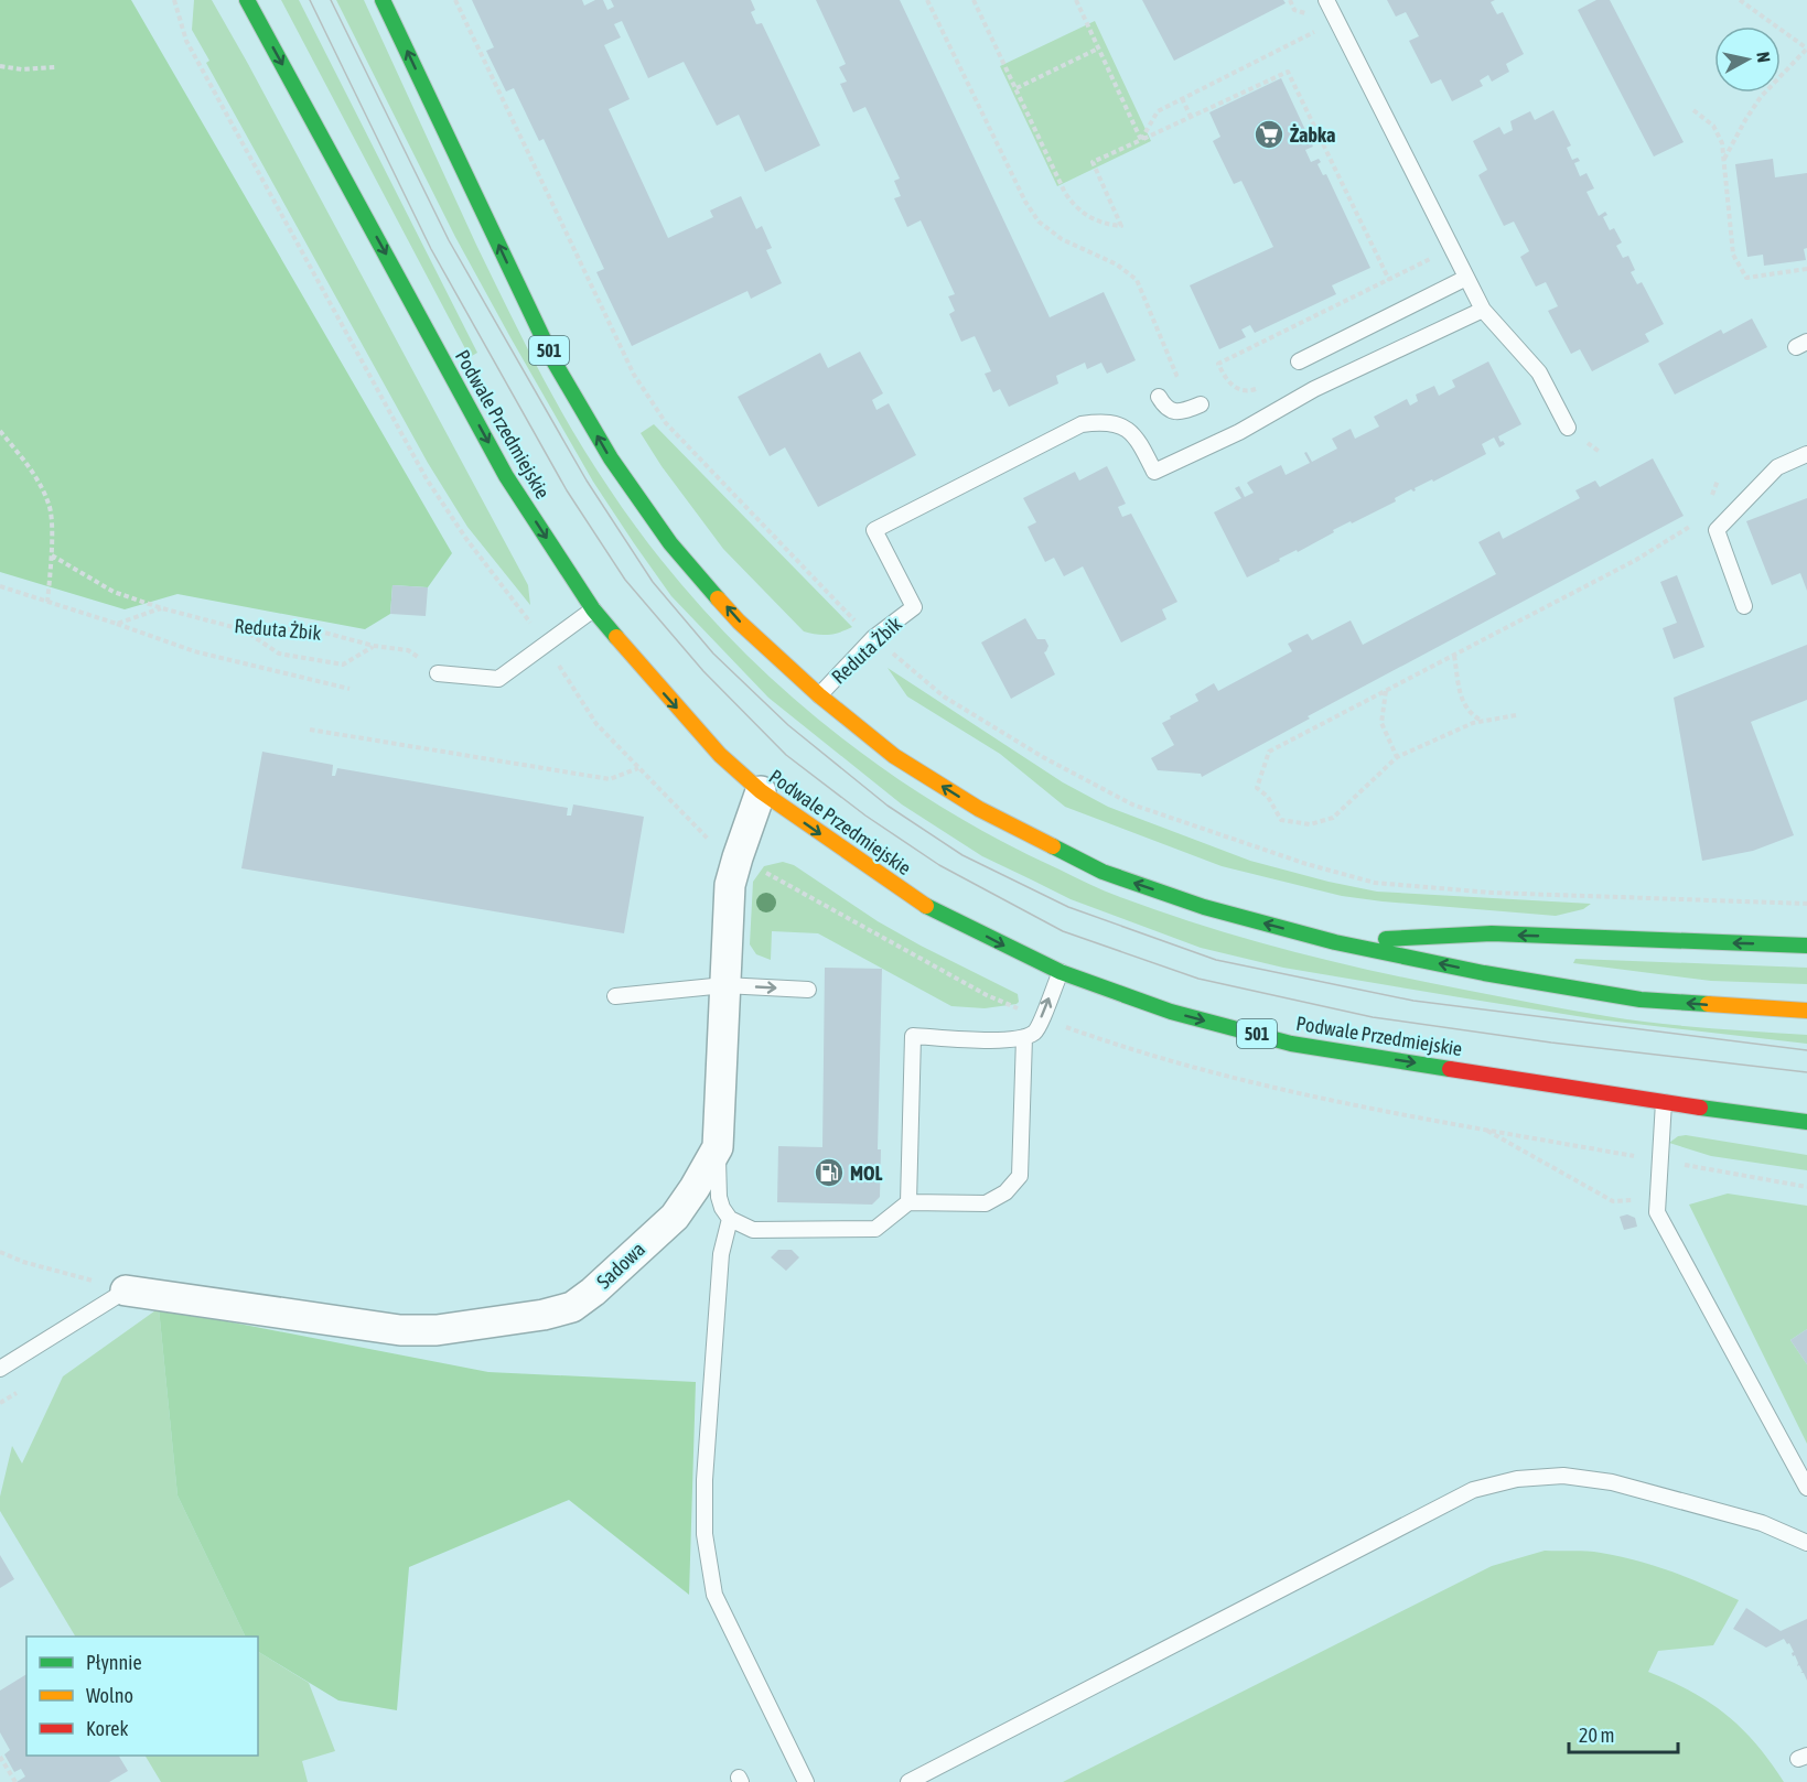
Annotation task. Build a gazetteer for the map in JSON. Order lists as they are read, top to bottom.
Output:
{
  "streets": {
    "main road": ["501", "Podwale Przedmiejskie"],
    "street": ["Sadowa"],
    "lane": ["Reduta Żbik"]
  },
  "crossings": [
    ["501", "Reduta Żbik"],
    ["Podwale Przedmiejskie", "Sadowa"]
  ],
  "places": {
    "supermarket": ["Żabka"],
    "fuel station": ["MOL"]
  },
  "legend": ["Płynnie", "Wolno", "Korek"],
  "scale_bar": "20 m",
  "north": "right"
}
